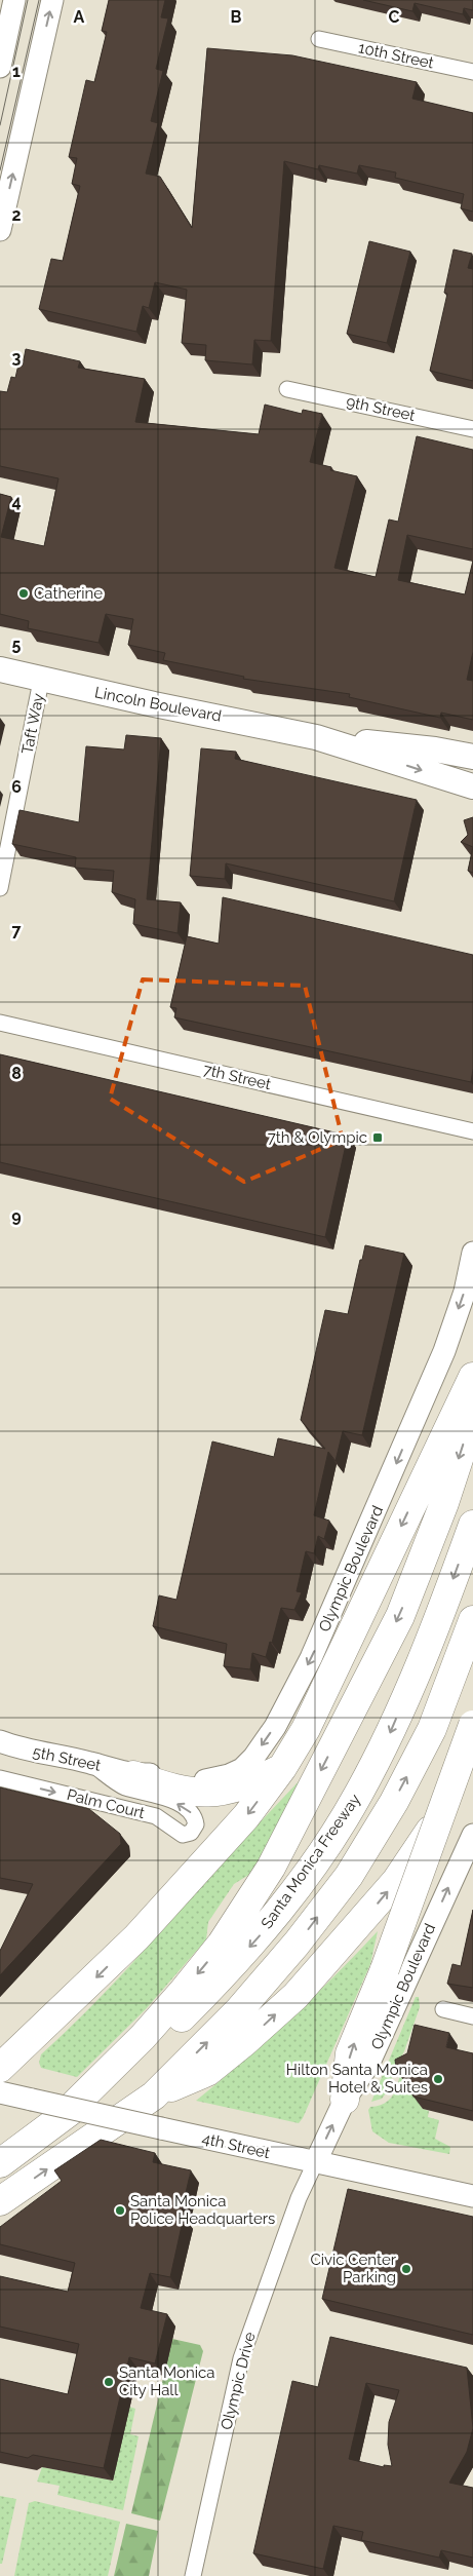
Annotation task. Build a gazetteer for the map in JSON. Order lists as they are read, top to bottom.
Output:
{
  "streets": {
    "highway": ["Santa Monica Freeway"],
    "main road": [
      "Lincoln Boulevard",
      "Olympic Boulevard",
      "5th Street",
      "4th Street"
    ],
    "street": [
      "10th Street",
      "9th Street",
      "Taft Way",
      "7th Street",
      "Palm Court",
      "Olympic Drive"
    ]
  },
  "crossings": [
    ["Lincoln Boulevard", "Taft Way"],
    ["Olympic Boulevard", "5th Street"],
    ["Olympic Boulevard", "4th Street"],
    ["Olympic Boulevard", "Olympic Drive"],
    ["5th Street", "Palm Court"],
    ["4th Street", "Olympic Drive"]
  ],
  "places": {
    "other": [
      "Catherine",
      "Hilton Santa Monica Hotel & Suites",
      "Santa Monica Police Headquarters",
      "Civic Center Parking",
      "Santa Monica City Hall"
    ],
    "transit": ["7th & Olympic"]
  },
  "grid": {
    "columns": ["A", "B", "C"],
    "rows": [
      "1",
      "2",
      "3",
      "4",
      "5",
      "6",
      "7",
      "8",
      "9"
    ]
  }
}
